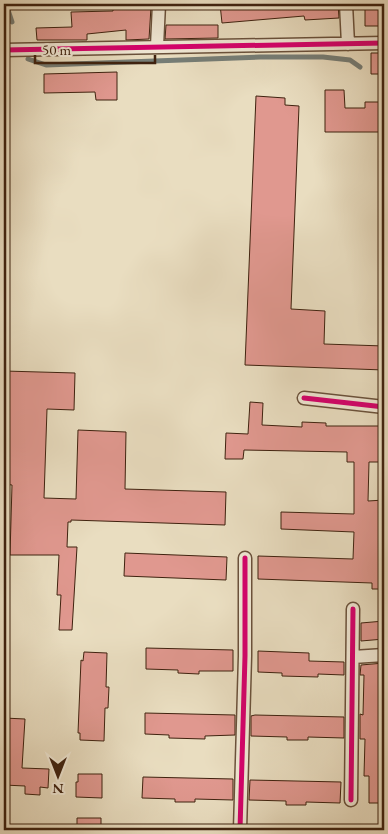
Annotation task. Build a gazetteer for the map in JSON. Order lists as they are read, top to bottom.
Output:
{
  "scale_bar": "50 m",
  "north": "bottom"
}
